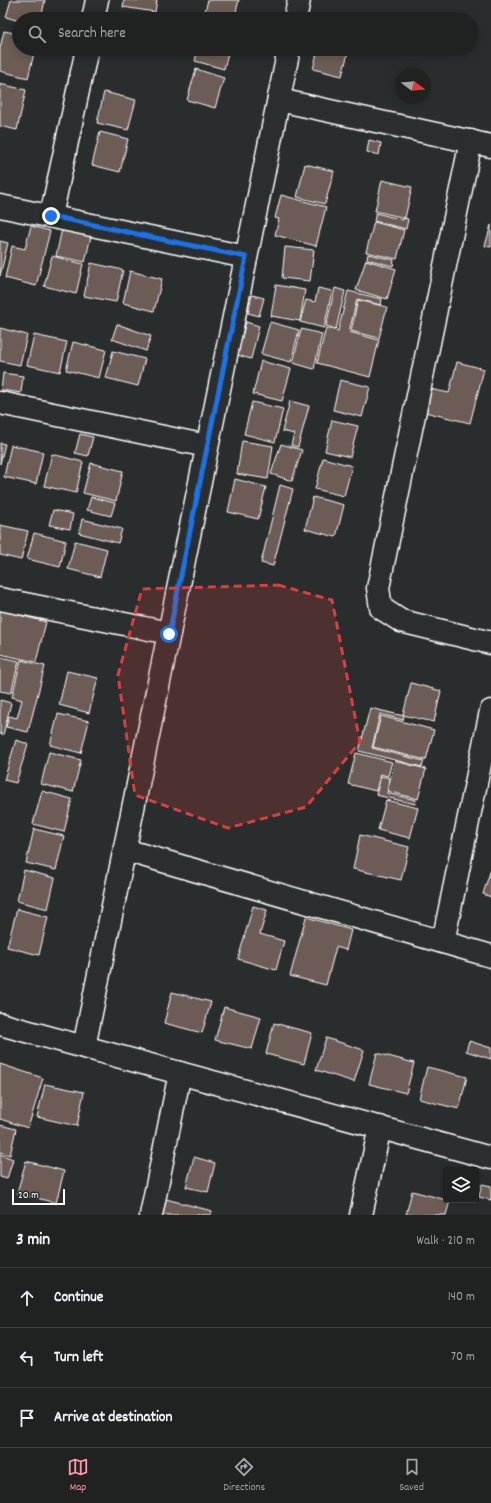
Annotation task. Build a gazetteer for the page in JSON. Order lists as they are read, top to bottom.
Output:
{
  "scale_bar": "20 m",
  "north": "right",
  "page": {
    "search": "Search here",
    "scale": "20 m",
    "heading": ["3 min", "Walk · 210 m"],
    "list": [
      ["Continue", "140 m"],
      ["Turn left", "70 m"],
      "Arrive at destination"
    ],
    "nav": ["Map", "Directions", "Saved"]
  }
}
